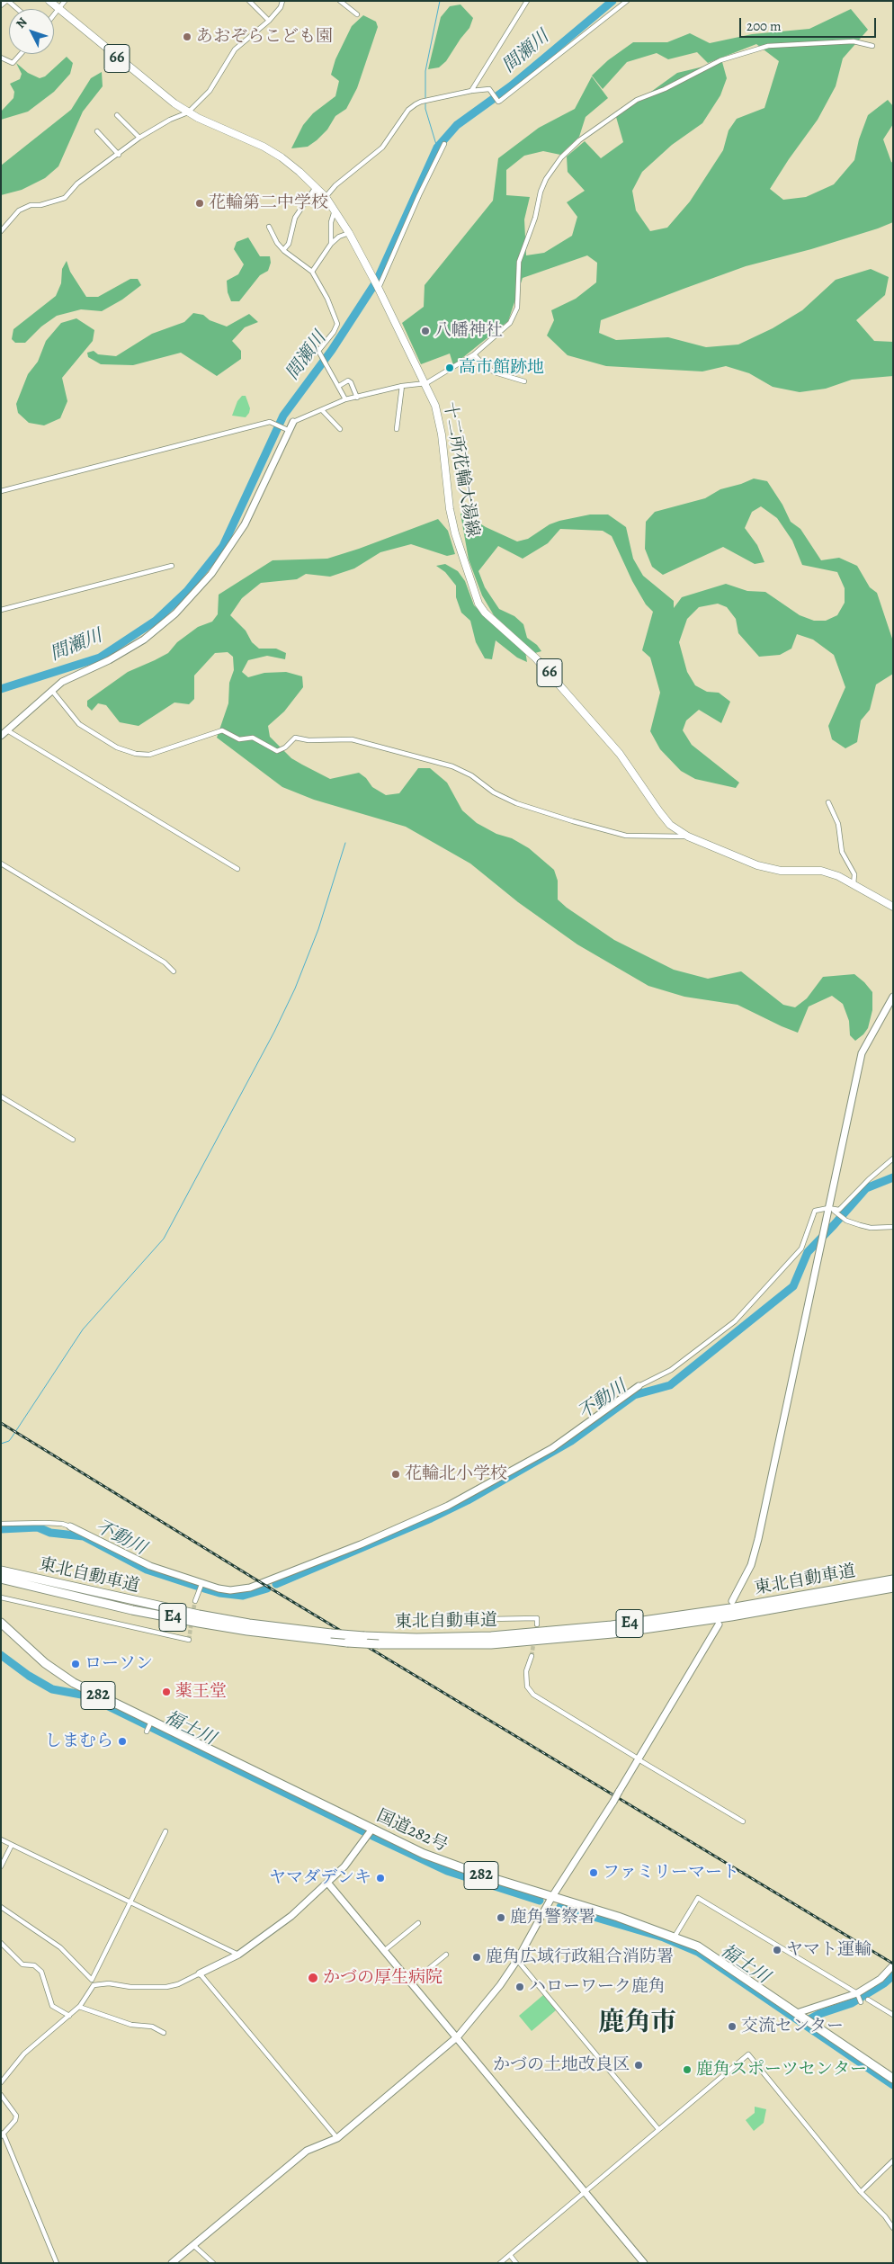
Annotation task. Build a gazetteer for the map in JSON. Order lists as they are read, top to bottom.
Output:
{
  "streets": {
    "highway": [
      "東北自動車道",
      "E4",
      "282",
      "国道282号"
    ],
    "main road": ["66", "十二所花輪大湯線"]
  },
  "districts": ["鹿角市"],
  "water": ["間瀬川", "不動川", "福士川"],
  "places": [
    "あおぞらこども園",
    "花輪第二中学校",
    "八幡神社",
    "高市館跡地",
    "花輪北小学校",
    "ローソン",
    "薬王堂",
    "しまむら",
    "ファミリーマート",
    "ヤマダデンキ",
    "鹿角警察署",
    "ヤマト運輸",
    "鹿角広域行政組合消防署",
    "かづの厚生病院",
    "ハローワーク鹿角",
    "交流センター",
    "かづの土地改良区",
    "鹿角スポーツセンター"
  ],
  "scale_bar": "200 m",
  "north": "top left"
}
